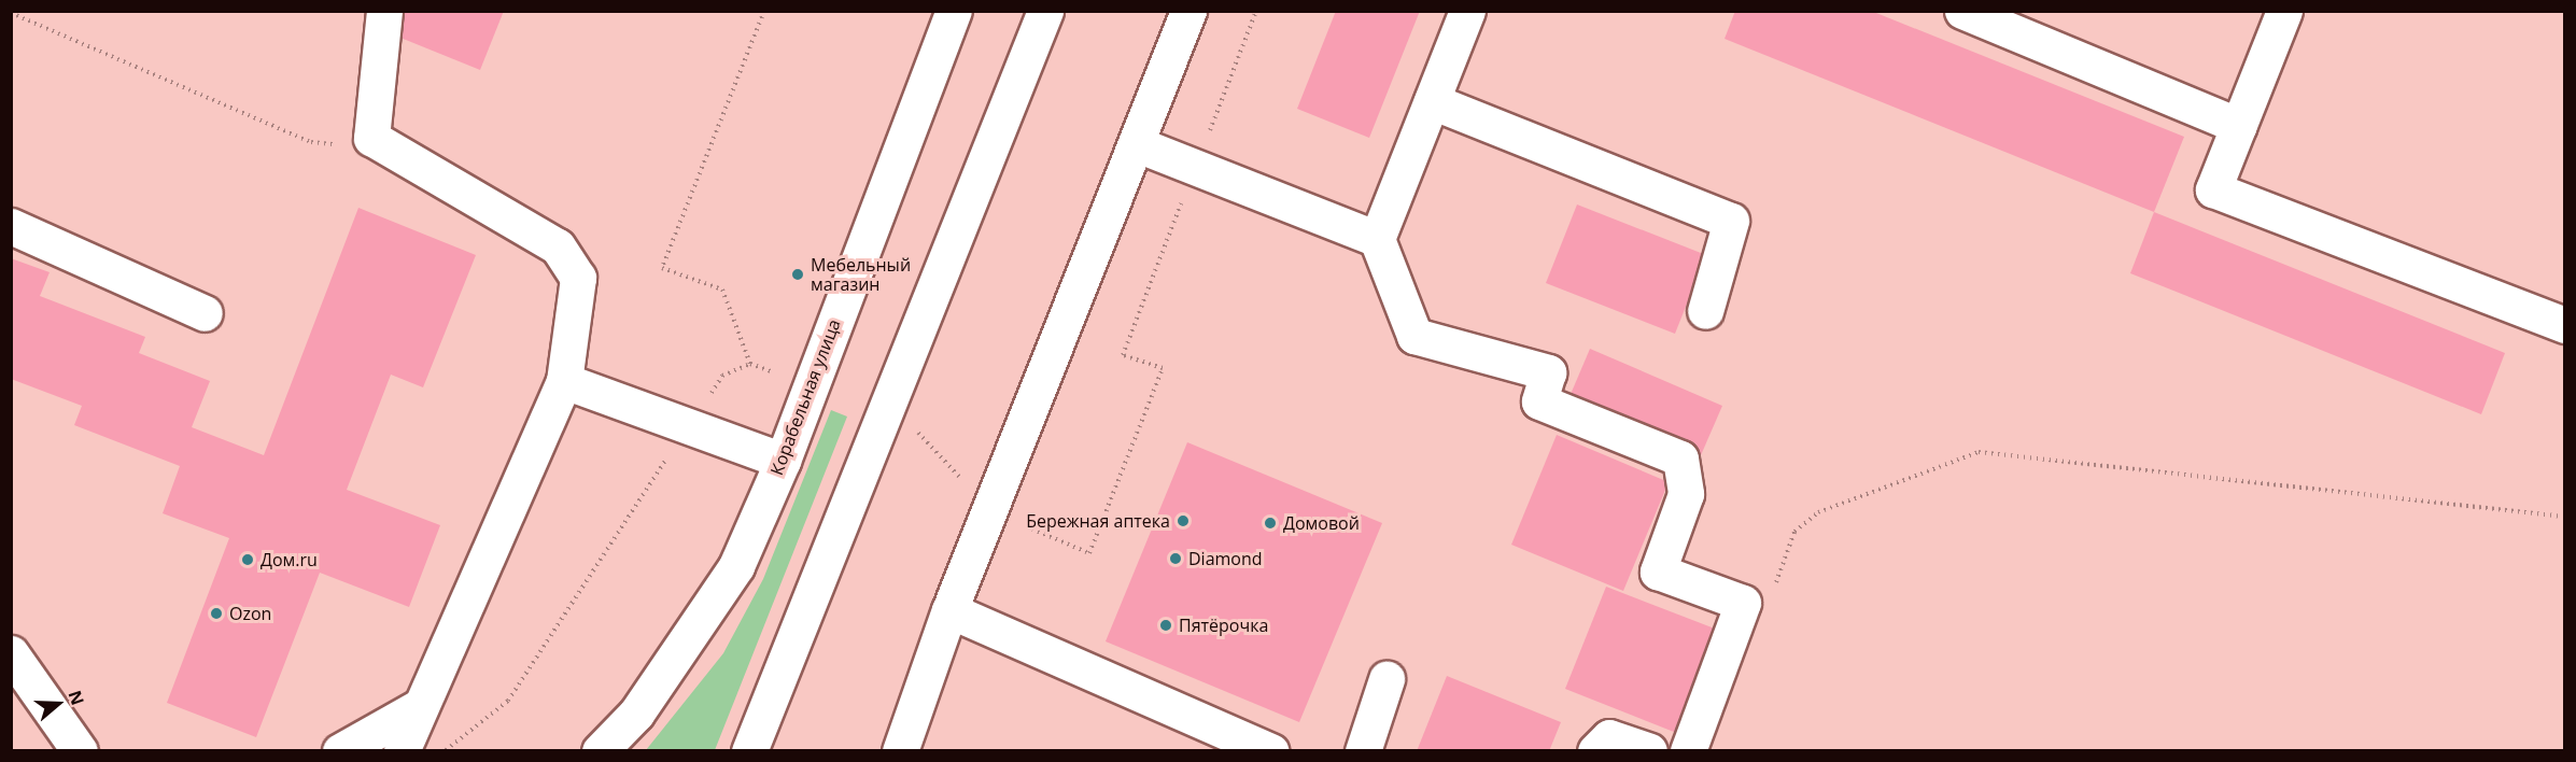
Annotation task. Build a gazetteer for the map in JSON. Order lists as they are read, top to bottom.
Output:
{
  "streets": {
    "main road": ["Корабельная улица"]
  },
  "places": [
    "Мебельный магазин",
    "Бережная аптека",
    "Домовой",
    "Diamond",
    "Дом.ru",
    "Ozon",
    "Пятёрочка"
  ],
  "north": "right"
}
